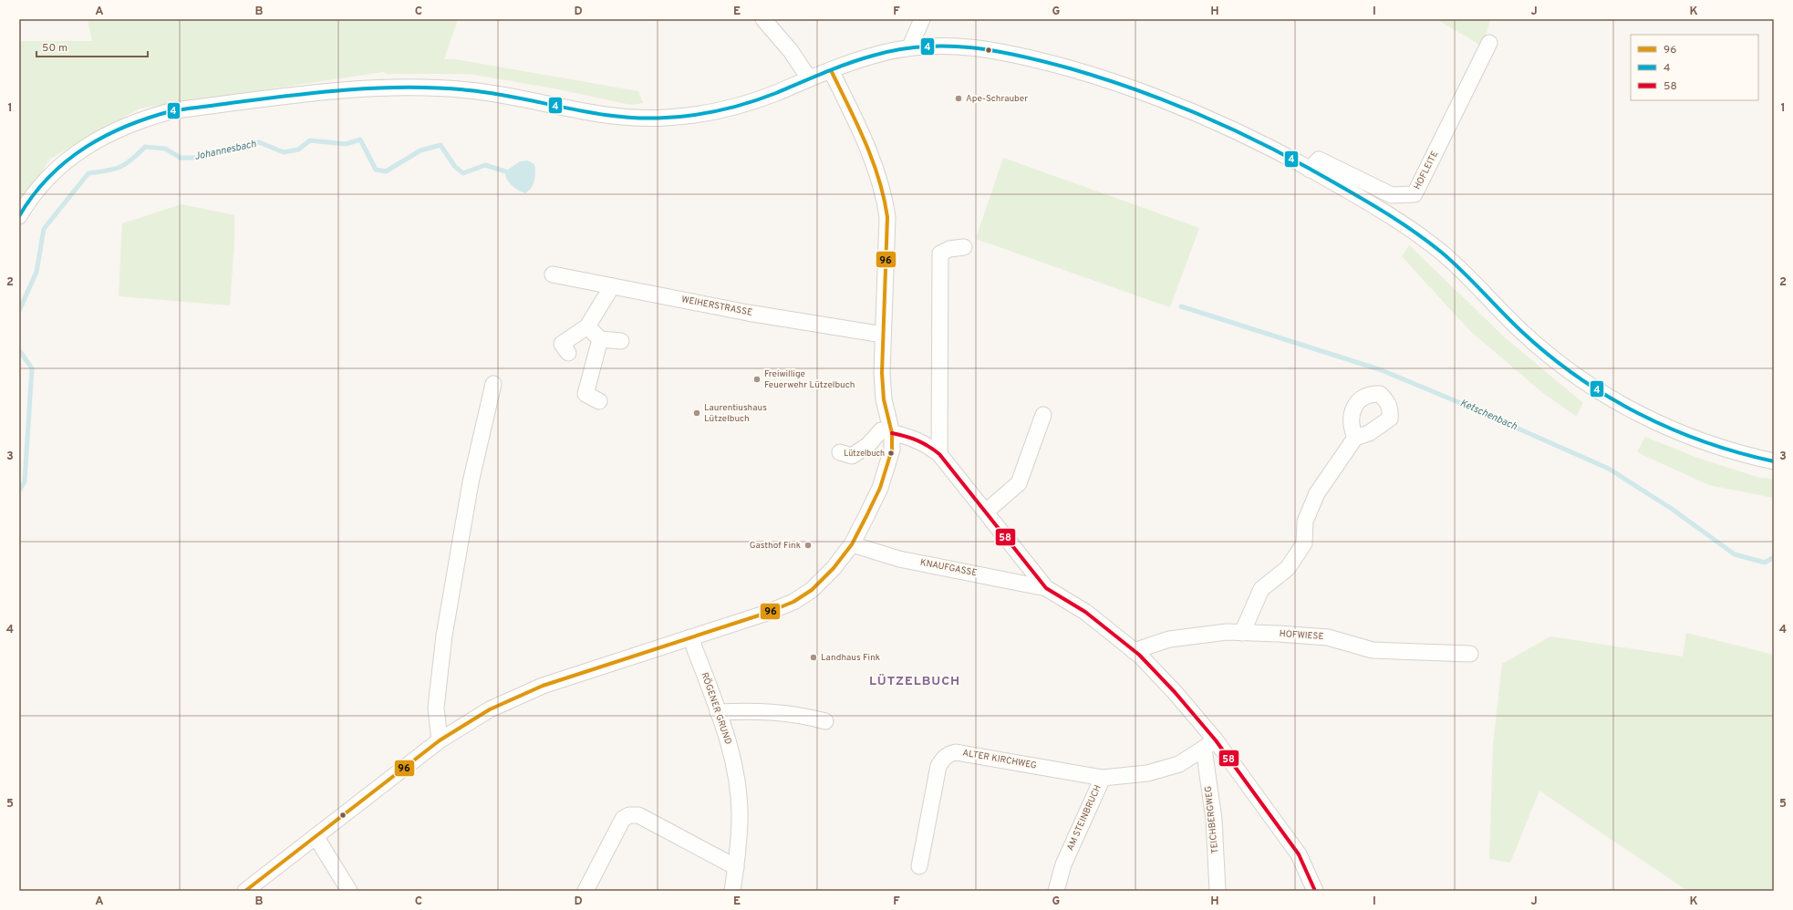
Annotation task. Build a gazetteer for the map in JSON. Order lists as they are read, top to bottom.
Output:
{
  "streets": {
    "street": [
      "HOFLEITE",
      "WEIHERSTRASSE",
      "KNAUFGASSE",
      "HOFWIESE",
      "RÖGENER GRUND",
      "ALTER KIRCHWEG",
      "AM STEINBRUCH",
      "TEICHBERGWEG"
    ]
  },
  "crossings": [
    ["ALTER KIRCHWEG", "AM STEINBRUCH"],
    ["AM STEINBRUCH", "TEICHBERGWEG"]
  ],
  "districts": ["LÜTZELBUCH"],
  "water": ["Johannesbach", "Ketschenbach"],
  "places": [
    "Ape-Schrauber",
    "Freiwillige Feuerwehr Lützelbuch",
    "Laurentiushaus Lützelbuch",
    "Lützelbuch",
    "Gasthof Fink",
    "Landhaus Fink"
  ],
  "lines": ["transit line 4", "transit line 96", "transit line 58"],
  "legend": ["96", "4", "58"],
  "scale_bar": "50 m",
  "grid": {
    "columns": [
      "A",
      "B",
      "C",
      "D",
      "E",
      "F",
      "G",
      "H",
      "I",
      "J",
      "K"
    ],
    "rows": [
      "1",
      "2",
      "3",
      "4",
      "5"
    ]
  }
}
